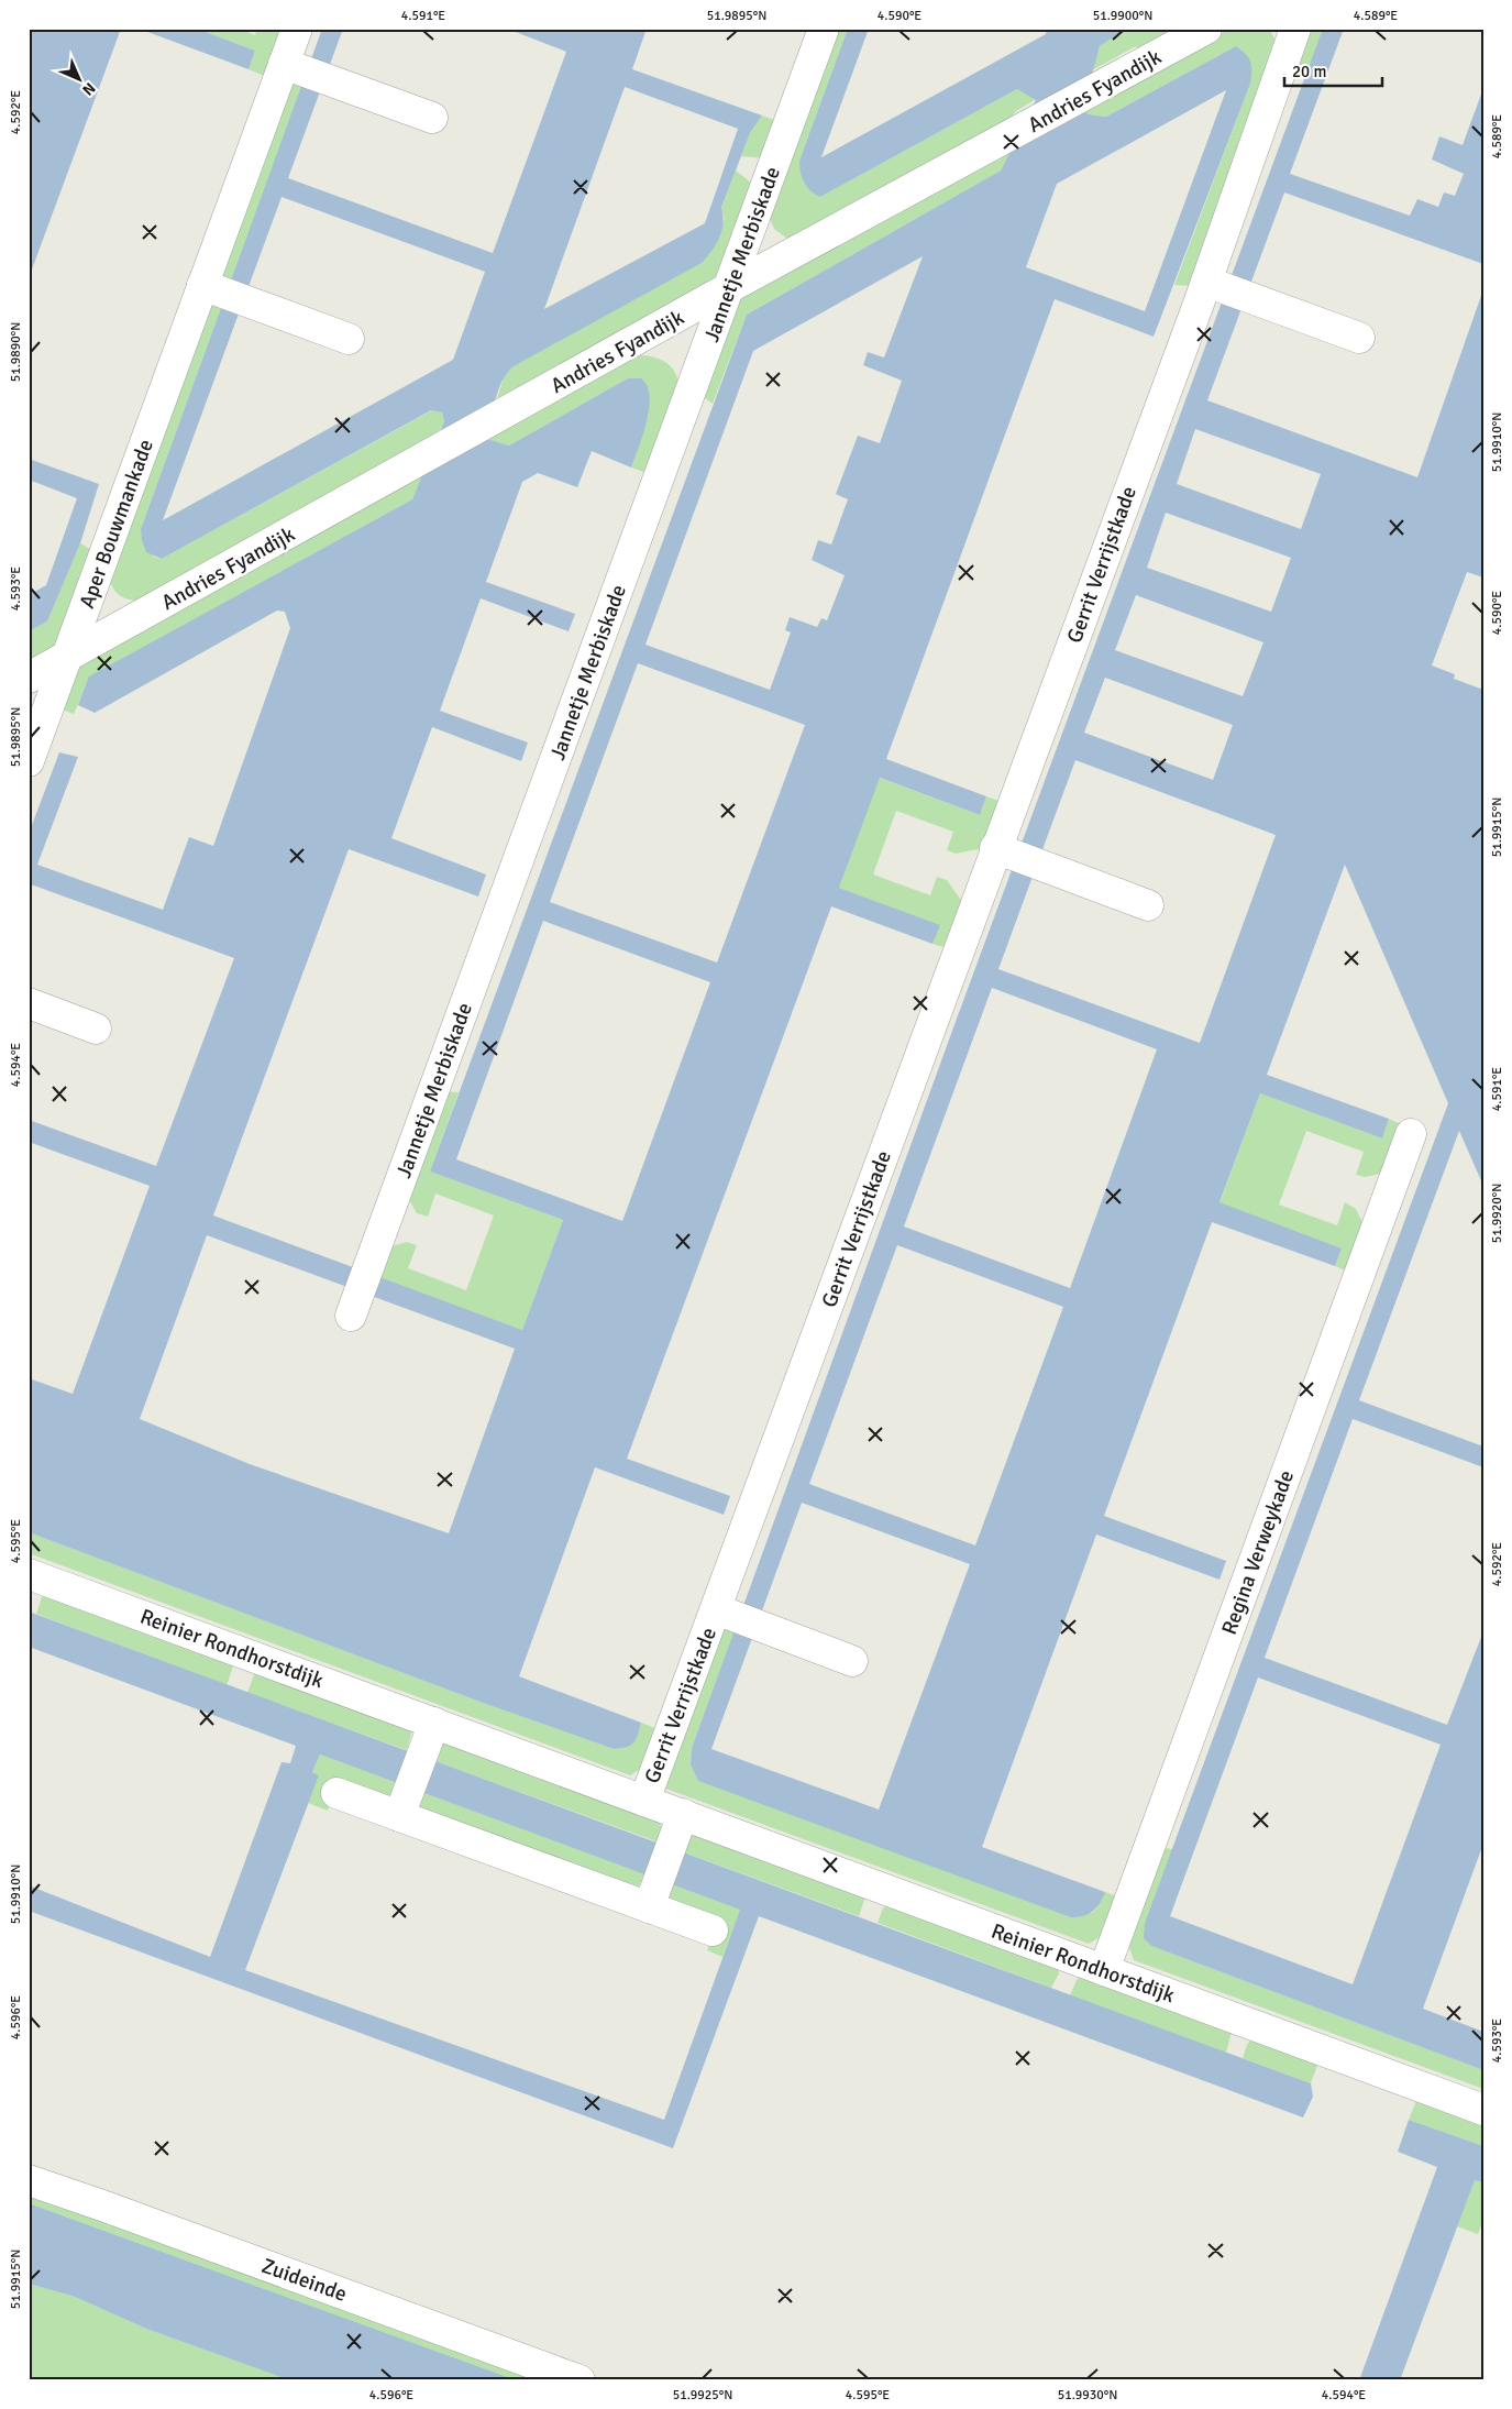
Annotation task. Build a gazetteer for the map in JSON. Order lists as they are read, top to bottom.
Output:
{
  "streets": {
    "street": [
      "Andries Fyandijk",
      "Jannetje Merbiskade",
      "Aper Bouwmankade",
      "Gerrit Verrijstkade",
      "Regina Verweykade",
      "Reinier Rondhorstdijk",
      "Zuideinde"
    ]
  },
  "crossings": [
    ["Andries Fyandijk", "Jannetje Merbiskade"],
    ["Andries Fyandijk", "Aper Bouwmankade"],
    ["Gerrit Verrijstkade", "Reinier Rondhorstdijk"],
    ["Regina Verweykade", "Reinier Rondhorstdijk"]
  ],
  "scale_bar": "20 m",
  "north": "bottom right",
  "coordinates": [
    "4.591°E",
    "51.9895°N",
    "4.590°E",
    "51.9900°N",
    "4.589°E",
    "4.592°E",
    "51.9890°N",
    "51.9910°N",
    "4.593°E",
    "51.9915°N",
    "4.594°E",
    "51.9920°N",
    "4.595°E",
    "4.596°E",
    "51.9925°N",
    "51.9930°N"
  ]
}
